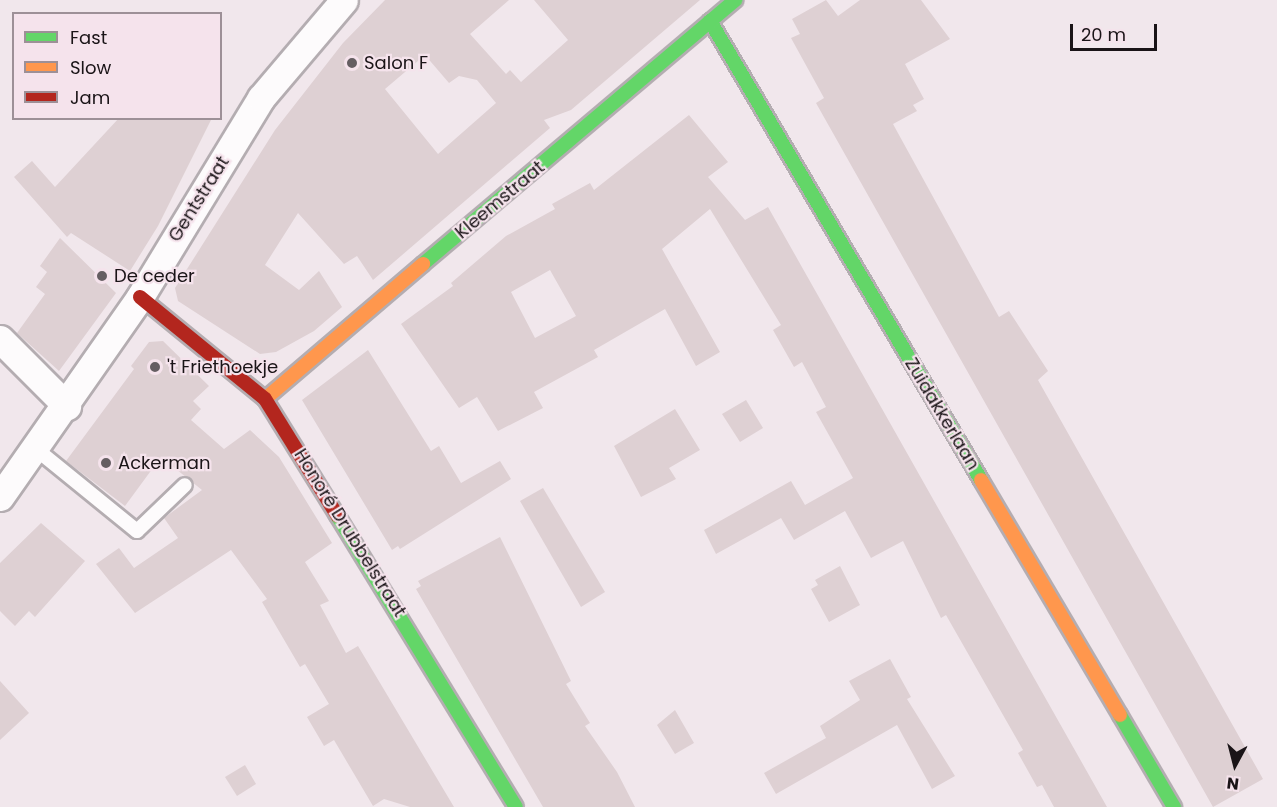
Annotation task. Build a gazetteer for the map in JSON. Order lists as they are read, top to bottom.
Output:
{
  "streets": {
    "street": [
      "Gentstraat",
      "Kleemstraat",
      "Zuidakkerlaan",
      "Honoré Drubbelstraat"
    ]
  },
  "crossings": [
    ["Gentstraat", "Honoré Drubbelstraat"],
    ["Kleemstraat", "Zuidakkerlaan"],
    ["Kleemstraat", "Honoré Drubbelstraat"]
  ],
  "places": [
    "Salon F",
    "De ceder",
    "'t Friethoekje",
    "Ackerman"
  ],
  "legend": ["Fast", "Slow", "Jam"],
  "scale_bar": "20 m",
  "north": "bottom"
}
